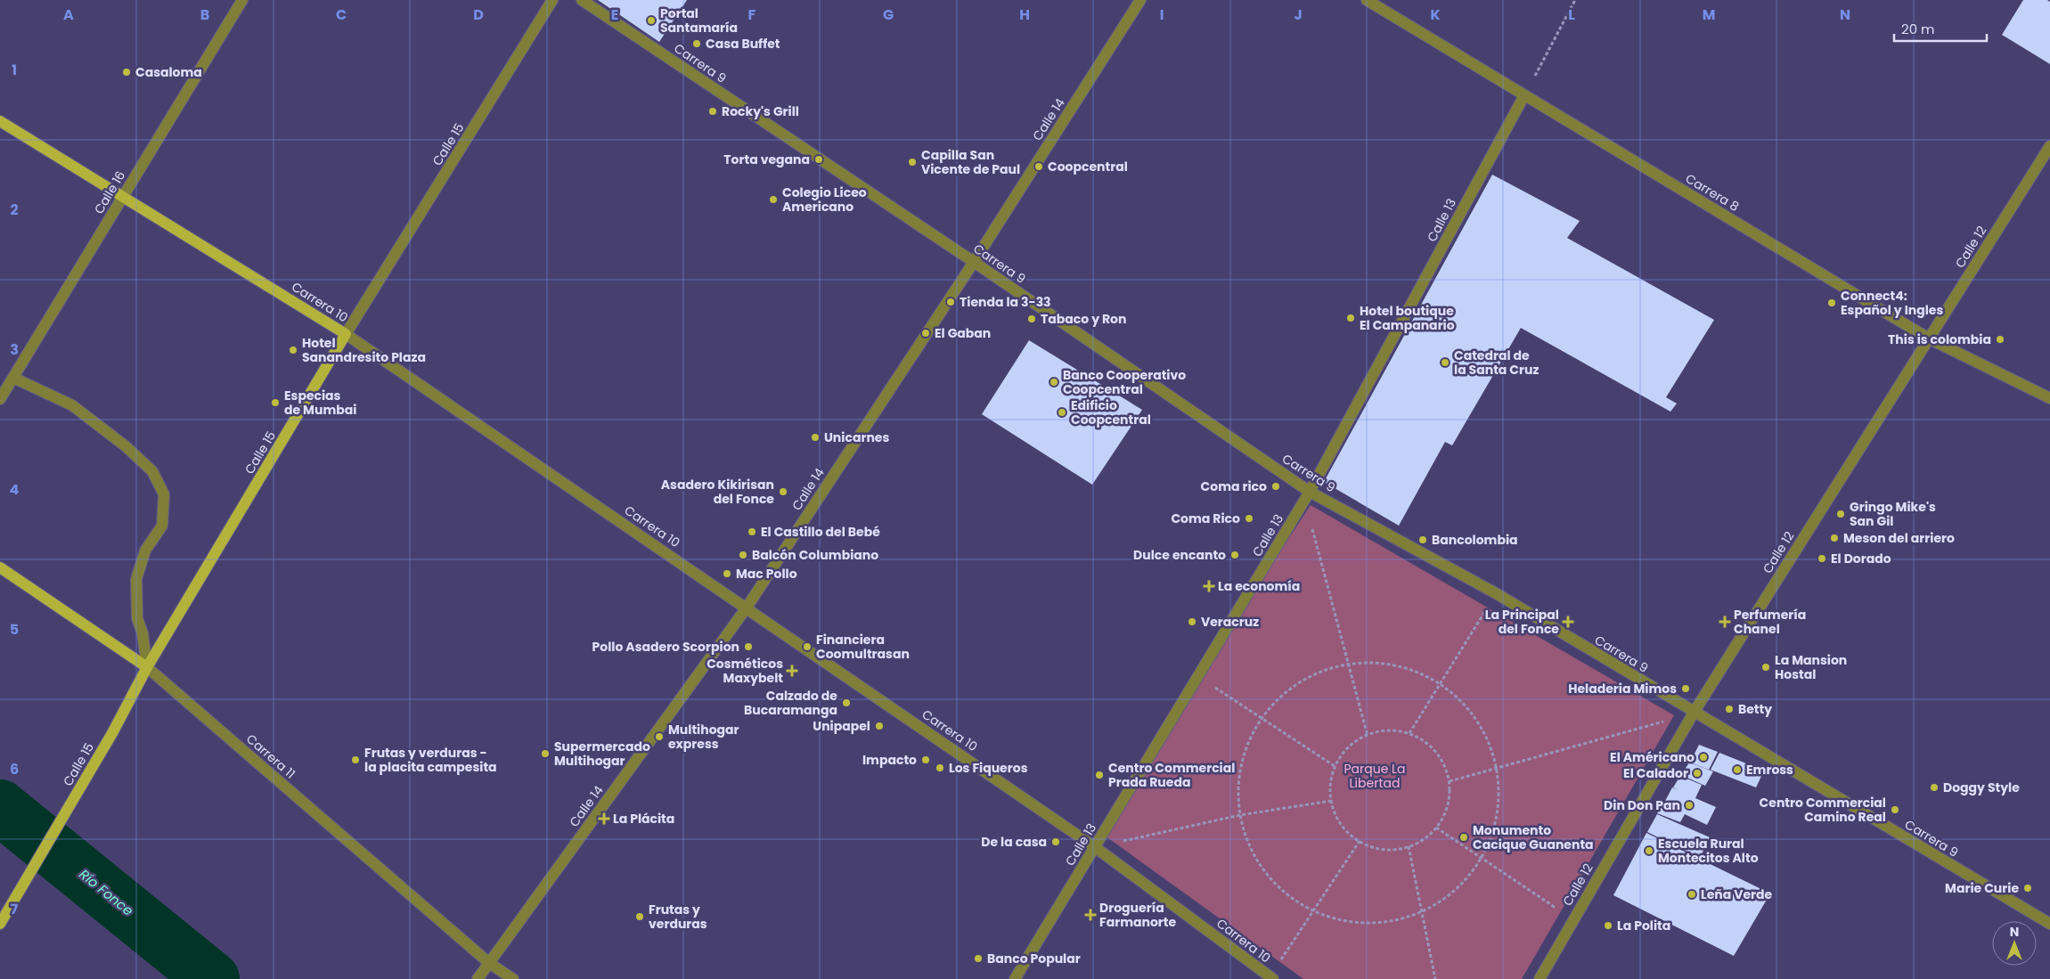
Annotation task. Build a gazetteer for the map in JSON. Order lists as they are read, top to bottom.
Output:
{
  "streets": {
    "main road": ["Calle 15", "Carrera 10", "Carrera 11"],
    "street": [
      "Carrera 9",
      "Calle 14",
      "Calle 16",
      "Carrera 8",
      "Calle 13",
      "Calle 12"
    ]
  },
  "crossings": [
    ["Carrera 9", "Calle 14"],
    ["Carrera 9", "Calle 13"],
    ["Carrera 9", "Calle 12"],
    ["Calle 14", "Carrera 10"],
    ["Calle 14", "Carrera 11"],
    ["Calle 15", "Carrera 10"],
    ["Calle 15", "Carrera 11"],
    ["Calle 16", "Carrera 10"],
    ["Carrera 8", "Calle 13"],
    ["Carrera 8", "Calle 12"],
    ["Calle 13", "Carrera 10"]
  ],
  "water": ["Río Fonce"],
  "parks": ["Parque La Libertad"],
  "places": {
    "other": [
      "Portal Santamaría",
      "Casa Buffet",
      "Casaloma",
      "Rocky's Grill",
      "Torta vegana",
      "Capilla San Vicente de Paul",
      "Coopcentral",
      "Colegio Liceo Americano",
      "Tienda la 3-33",
      "Connect4: Español y Ingles",
      "Hotel boutique El Campanario",
      "Tabaco y Ron",
      "El Gaban",
      "This is colombia",
      "Hotel Sanandresito Plaza",
      "Catedral de la Santa Cruz",
      "Banco Cooperativo Coopcentral",
      "Especias de Mumbai",
      "Edificio Coopcentral",
      "Unicarnes",
      "Coma rico",
      "Asadero Kikirisan del Fonce",
      "Gringo Mike's San Gil",
      "Coma Rico",
      "El Castillo del Bebé",
      "Meson del arriero",
      "Bancolombia",
      "Balcón Columbiano",
      "Dulce encanto",
      "El Dorado",
      "Mac Pollo",
      "Veracruz",
      "Pollo Asadero Scorpion",
      "Financiera Coomultrasan",
      "La Mansion Hostal",
      "Heladeria Mimos",
      "Calzado de Bucaramanga",
      "Betty",
      "Unipapel",
      "Multihogar express",
      "Supermercado Multihogar",
      "El Américano",
      "Frutas y verduras - la placita campesita",
      "Impacto",
      "Los Fiqueros",
      "Emross",
      "El Calador",
      "Centro Commercial Prada Rueda",
      "Doggy Style",
      "Din Don Pan",
      "Centro Commercial Camino Real",
      "Monumento Cacique Guanenta",
      "De la casa",
      "Escuela Rural Montecitos Alto",
      "Marie Curie",
      "Leña Verde",
      "Frutas y verduras",
      "La Polita",
      "Banco Popular"
    ],
    "health": [
      "La economía",
      "La Principal del Fonce",
      "Perfumería Chanel",
      "Cosméticos Maxybelt",
      "La Plácita",
      "Droguería Farmanorte"
    ]
  },
  "scale_bar": "20 m",
  "north": "top",
  "grid": {
    "columns": [
      "A",
      "B",
      "C",
      "D",
      "E",
      "F",
      "G",
      "H",
      "I",
      "J",
      "K",
      "L",
      "M",
      "N"
    ],
    "rows": [
      "1",
      "2",
      "3",
      "4",
      "5",
      "6",
      "7"
    ]
  }
}
